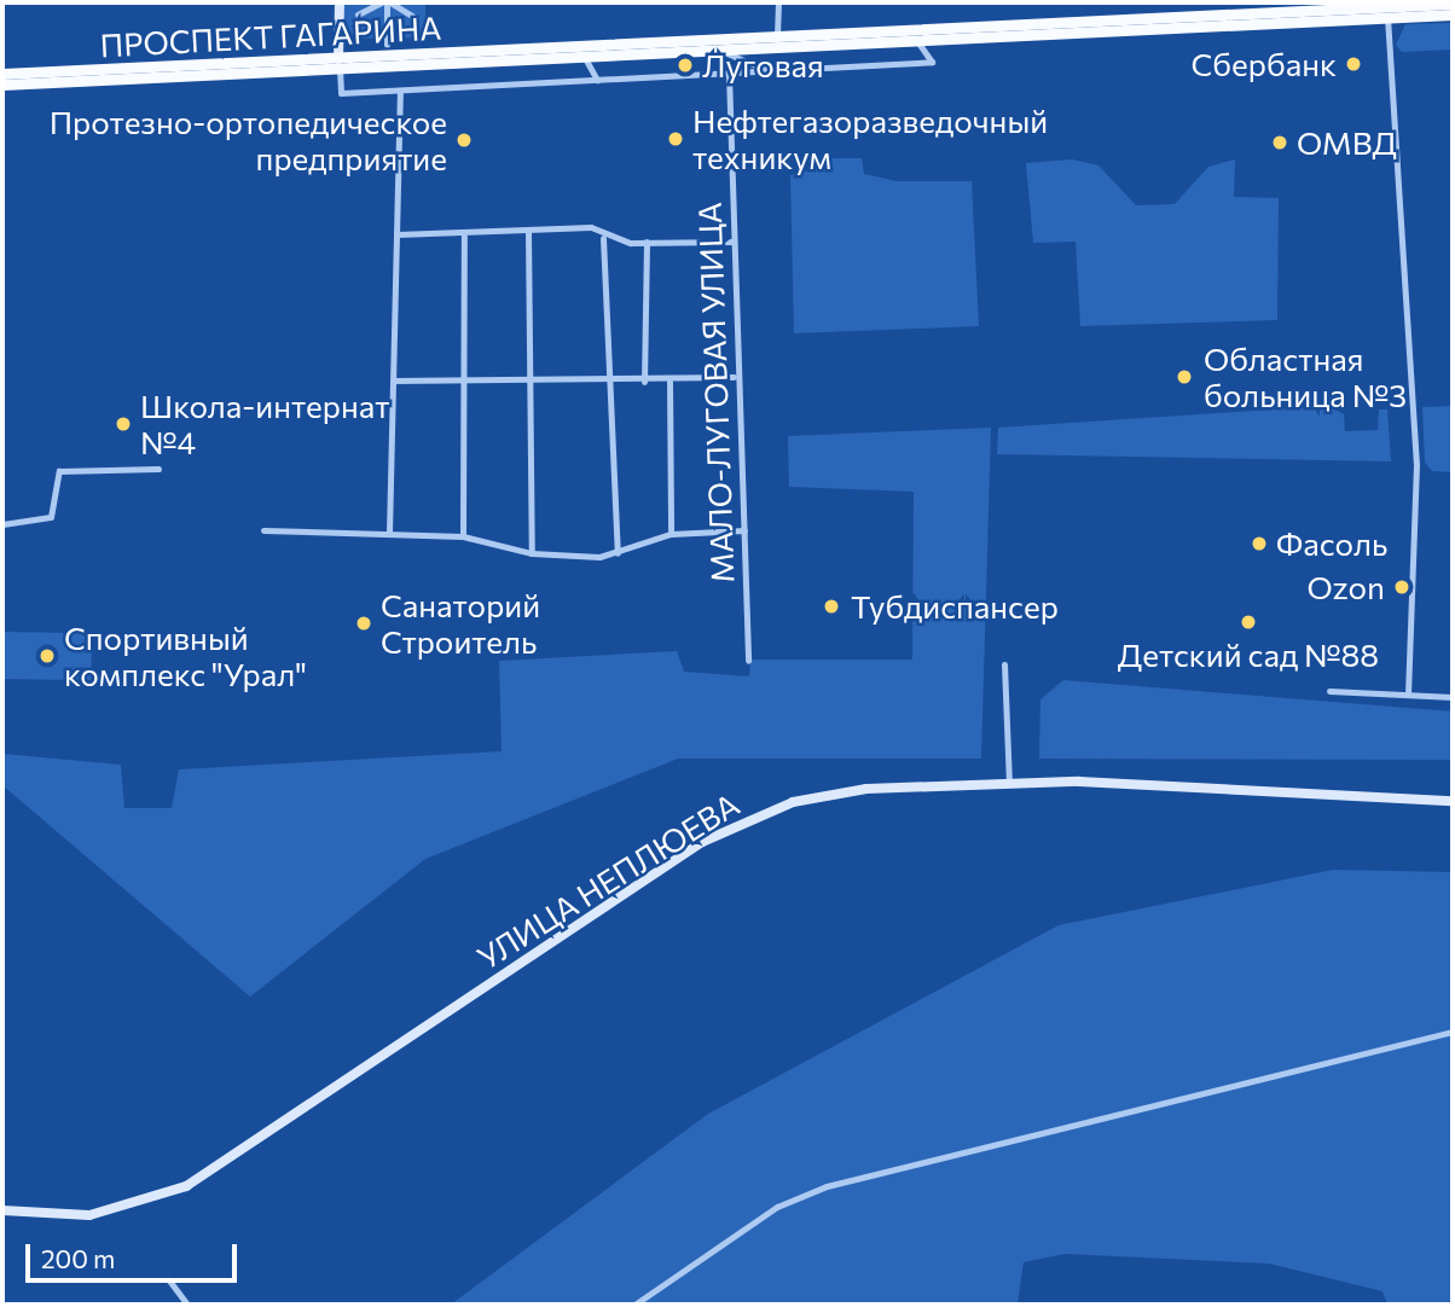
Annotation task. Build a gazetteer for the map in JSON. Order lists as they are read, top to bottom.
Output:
{
  "streets": {
    "main road": ["ПРОСПЕКТ ГАГАРИНА", "УЛИЦА НЕПЛЮЕВА"],
    "street": ["МАЛО-ЛУГОВАЯ УЛИЦА"]
  },
  "places": [
    "Сбербанк",
    "Луговая",
    "Нефтегазоразведочный техникум",
    "Протезно-ортопедическое предприятие",
    "ОМВД",
    "Областная больница №3",
    "Школа-интернат №4",
    "Фасоль",
    "Ozon",
    "Тубдиспансер",
    "Детский сад №88",
    "Санаторий Строитель",
    "Спортивный комплекс \"Урал\""
  ],
  "scale_bar": "200 m"
}
